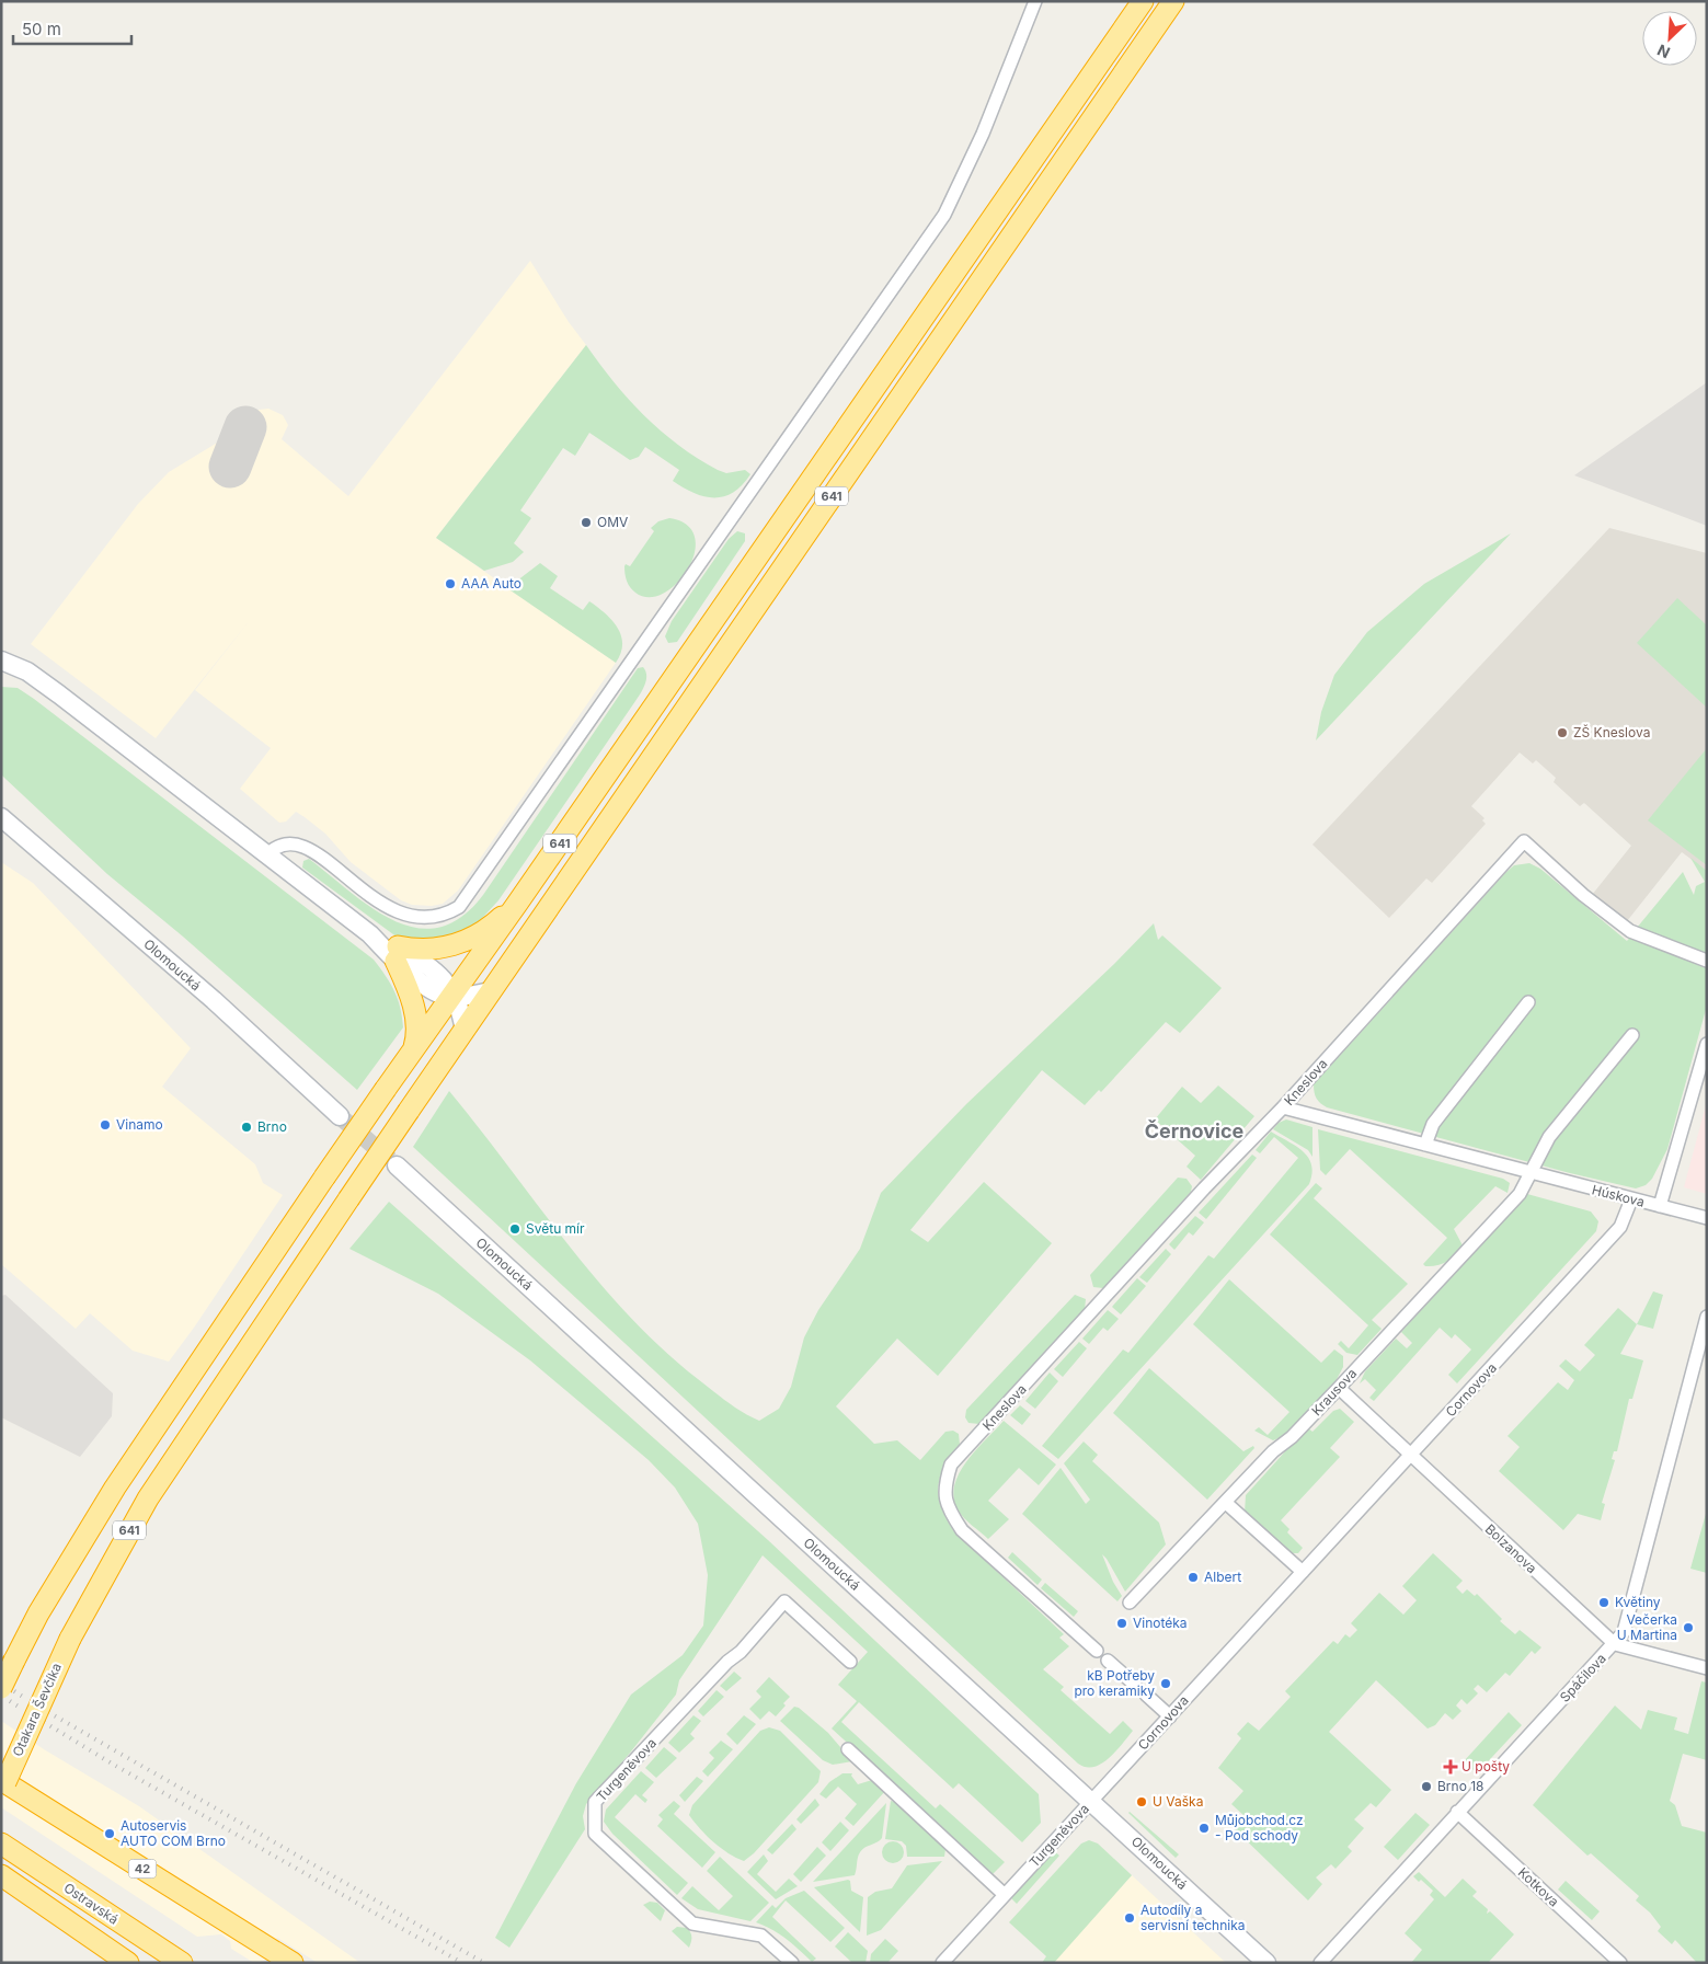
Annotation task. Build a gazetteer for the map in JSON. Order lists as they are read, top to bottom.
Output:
{
  "streets": {
    "highway": [
      "641",
      "Otakara Ševčíka",
      "42",
      "Ostravská"
    ],
    "main road": ["Olomoucká"],
    "street": [
      "Kneslova",
      "Húskova",
      "Cornovova",
      "Krausova",
      "Bolzanova",
      "Spáčilova",
      "Turgeněvova",
      "Kotkova"
    ]
  },
  "crossings": [
    ["641", "Otakara Ševčíka"],
    ["Olomoucká", "Cornovova"],
    ["Olomoucká", "Turgeněvova"],
    ["Kneslova", "Húskova"],
    ["Húskova", "Cornovova"],
    ["Húskova", "Krausova"],
    ["Cornovova", "Bolzanova"],
    ["Cornovova", "Turgeněvova"],
    ["Krausova", "Bolzanova"],
    ["Bolzanova", "Spáčilova"],
    ["Spáčilova", "Kotkova"],
    ["Otakara Ševčíka", "42"]
  ],
  "districts": ["Černovice"],
  "places": {
    "other": [
      "OMV",
      "AAA Auto",
      "ZŠ Kneslova",
      "Vinamo",
      "Brno",
      "Světu mír",
      "Albert",
      "Květiny",
      "Vinotéka",
      "Večerka U Martina",
      "kB Potřeby pro keramiky",
      "Brno 18",
      "U Vaška",
      "Můjobchod.cz - Pod schody",
      "Autoservis AUTO COM Brno",
      "Autodíly a servisní technika"
    ],
    "health": ["U pošty"]
  },
  "scale_bar": "50 m",
  "north": "bottom left"
}
